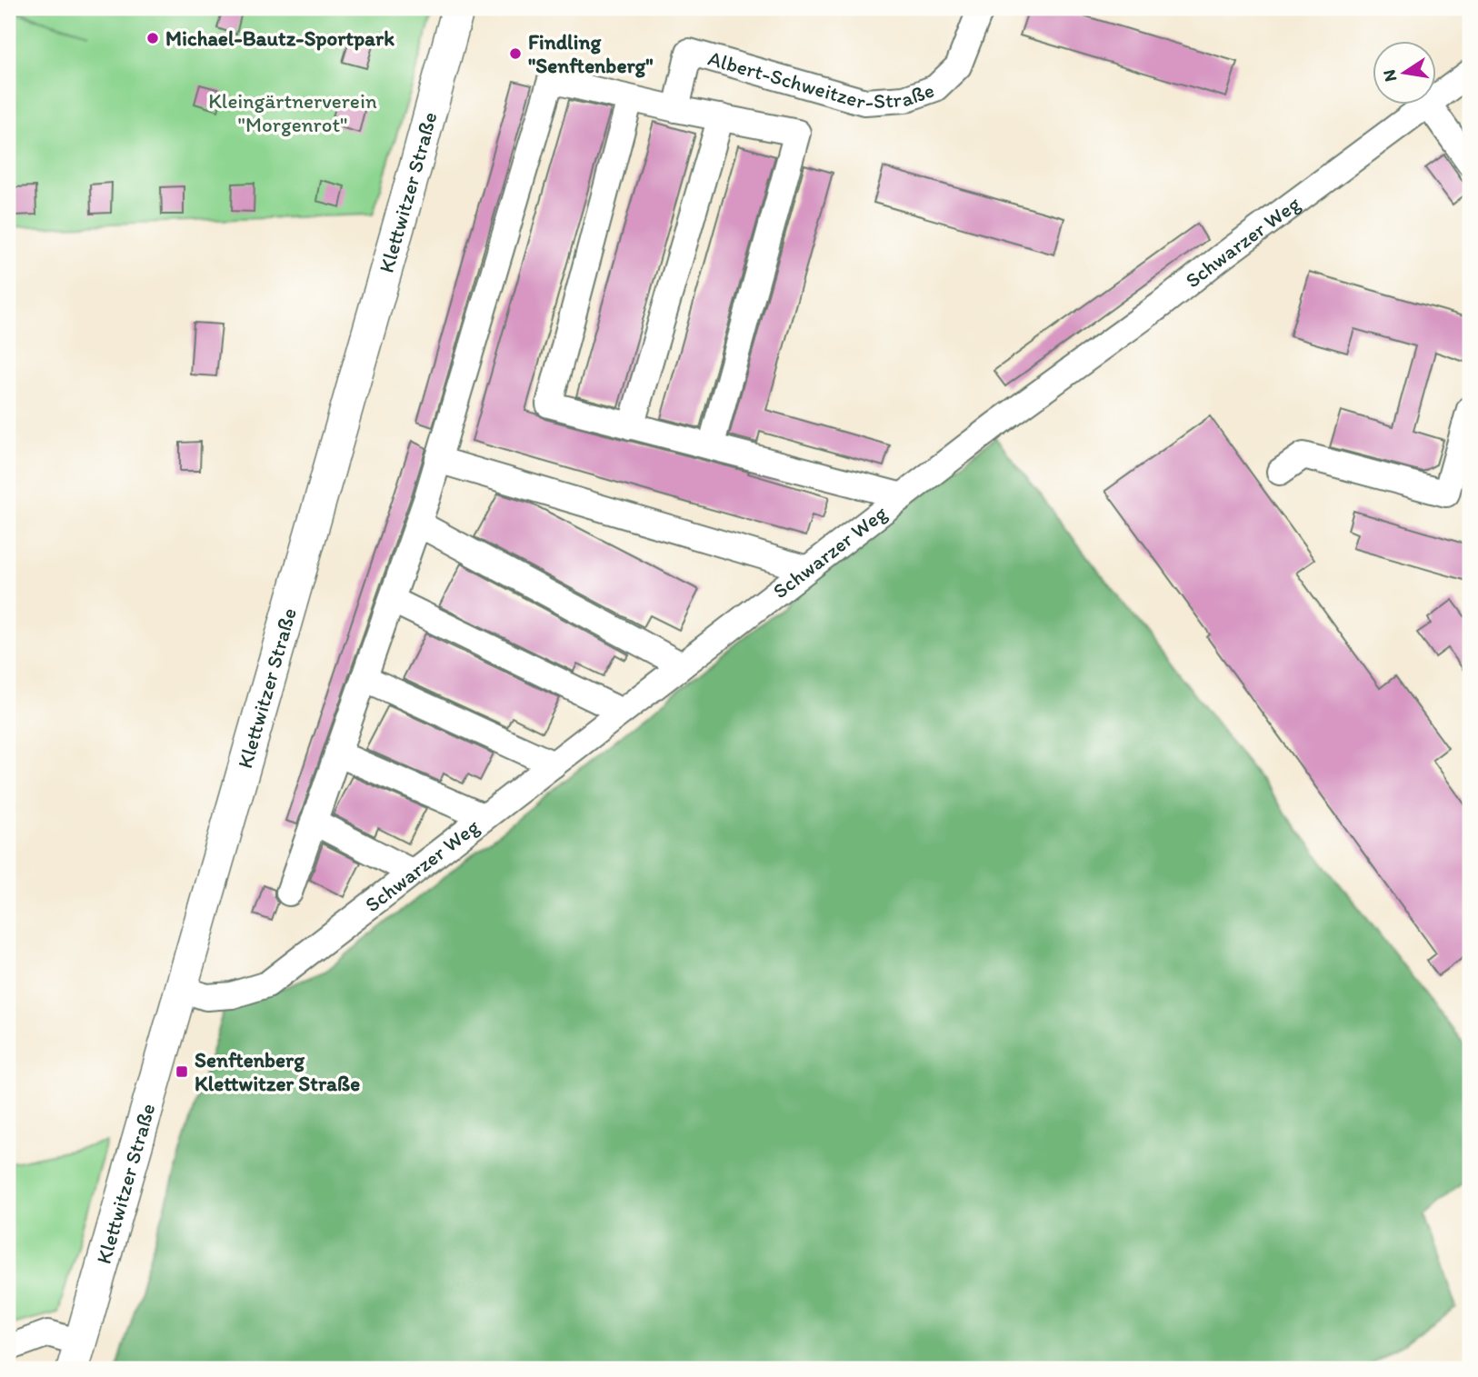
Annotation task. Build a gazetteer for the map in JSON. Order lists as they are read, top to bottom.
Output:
{
  "streets": {
    "main road": ["Klettwitzer Straße"],
    "street": ["Albert-Schweitzer-Straße", "Schwarzer Weg"]
  },
  "crossings": [
    ["Klettwitzer Straße", "Schwarzer Weg"]
  ],
  "parks": ["Kleingärtnerverein \"Morgenrot\""],
  "places": {
    "other": ["Michael-Bautz-Sportpark", "Findling \"Senftenberg\""],
    "transit": ["Senftenberg Klettwitzer Straße"]
  },
  "north": "left"
}
